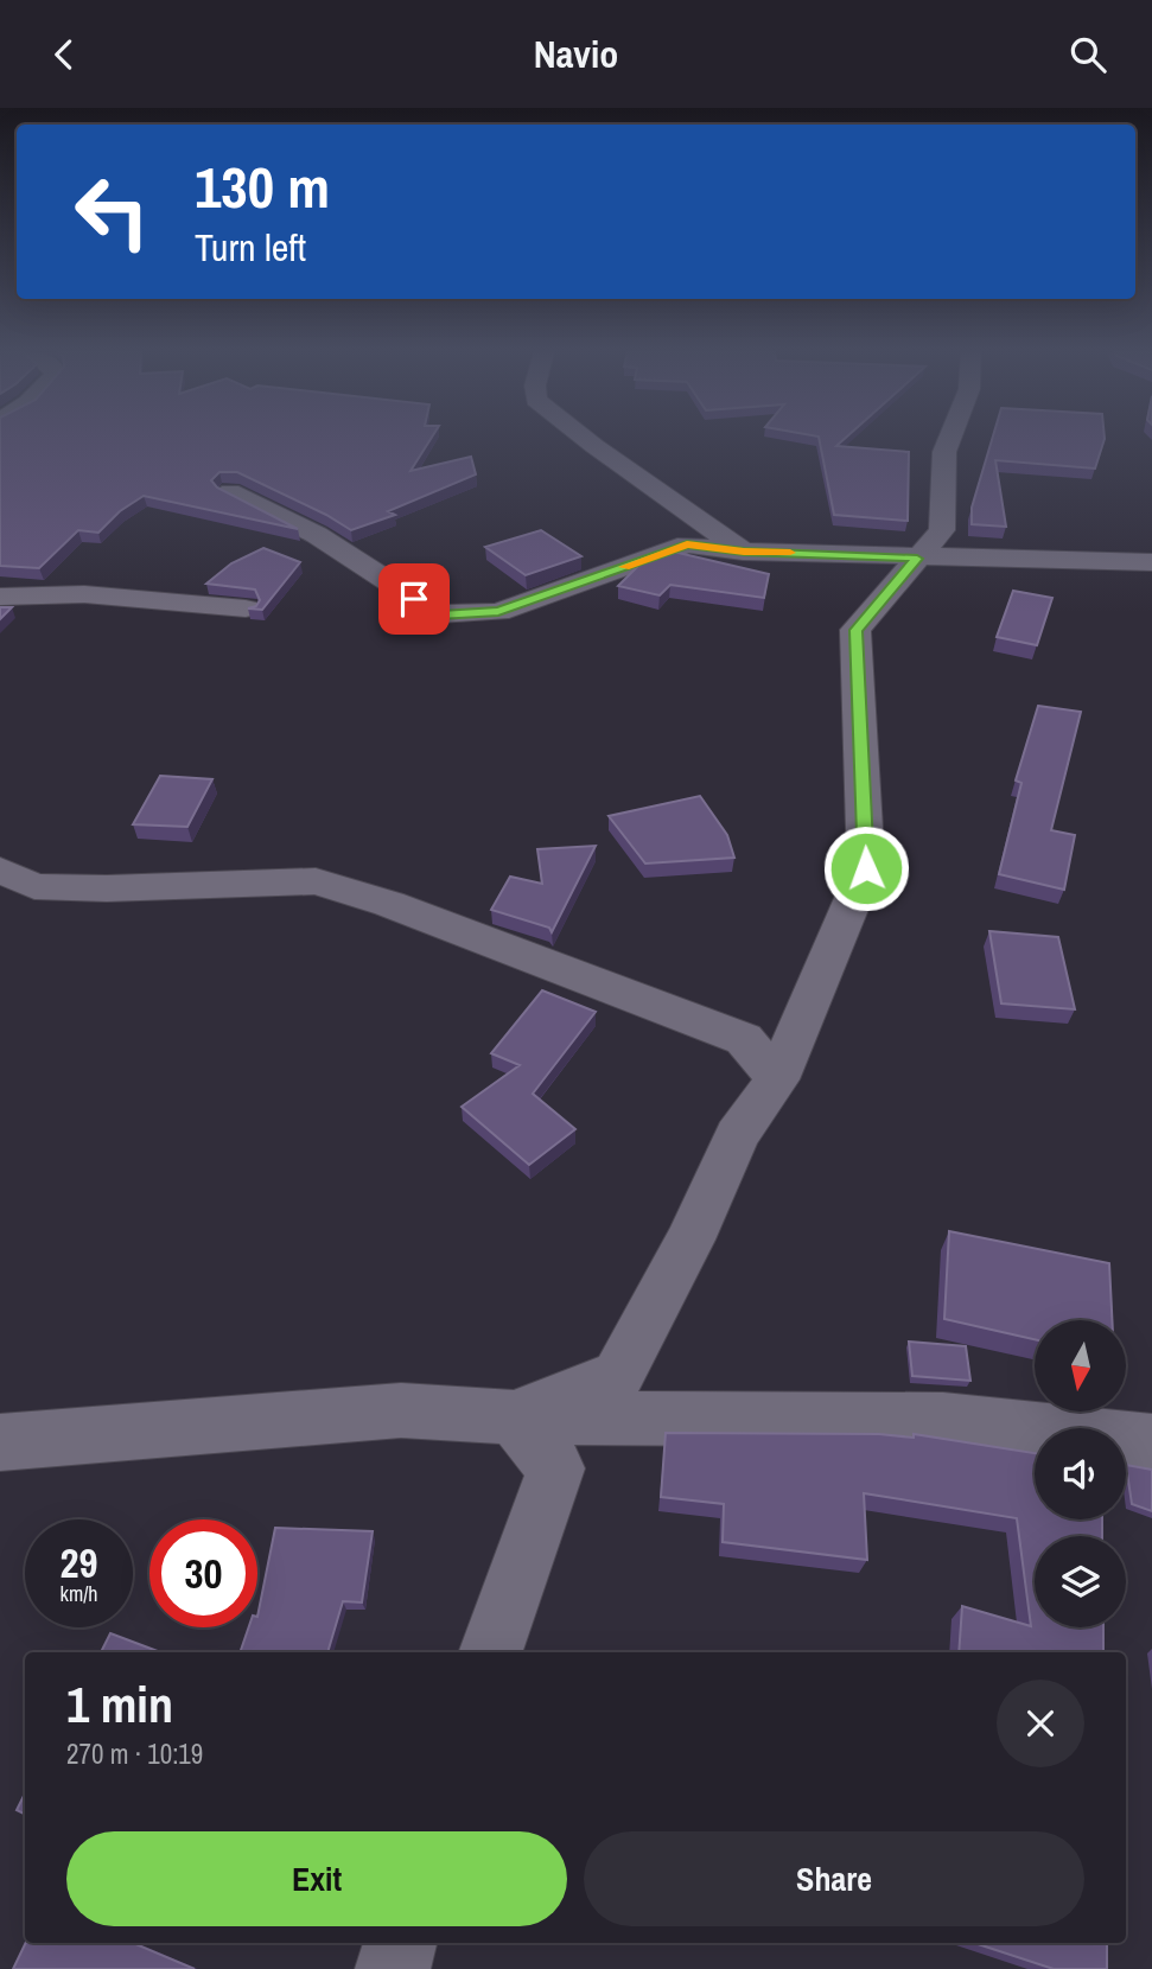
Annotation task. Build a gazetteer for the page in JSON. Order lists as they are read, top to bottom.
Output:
{
  "north": "bottom",
  "page": {
    "header": "Navio",
    "turn": ["130 m", "Turn left"],
    "speed": "29 km/h",
    "limit": "30",
    "heading": ["1 min", "270 m · 10:19"],
    "buttons": ["Exit", "Share"]
  }
}
